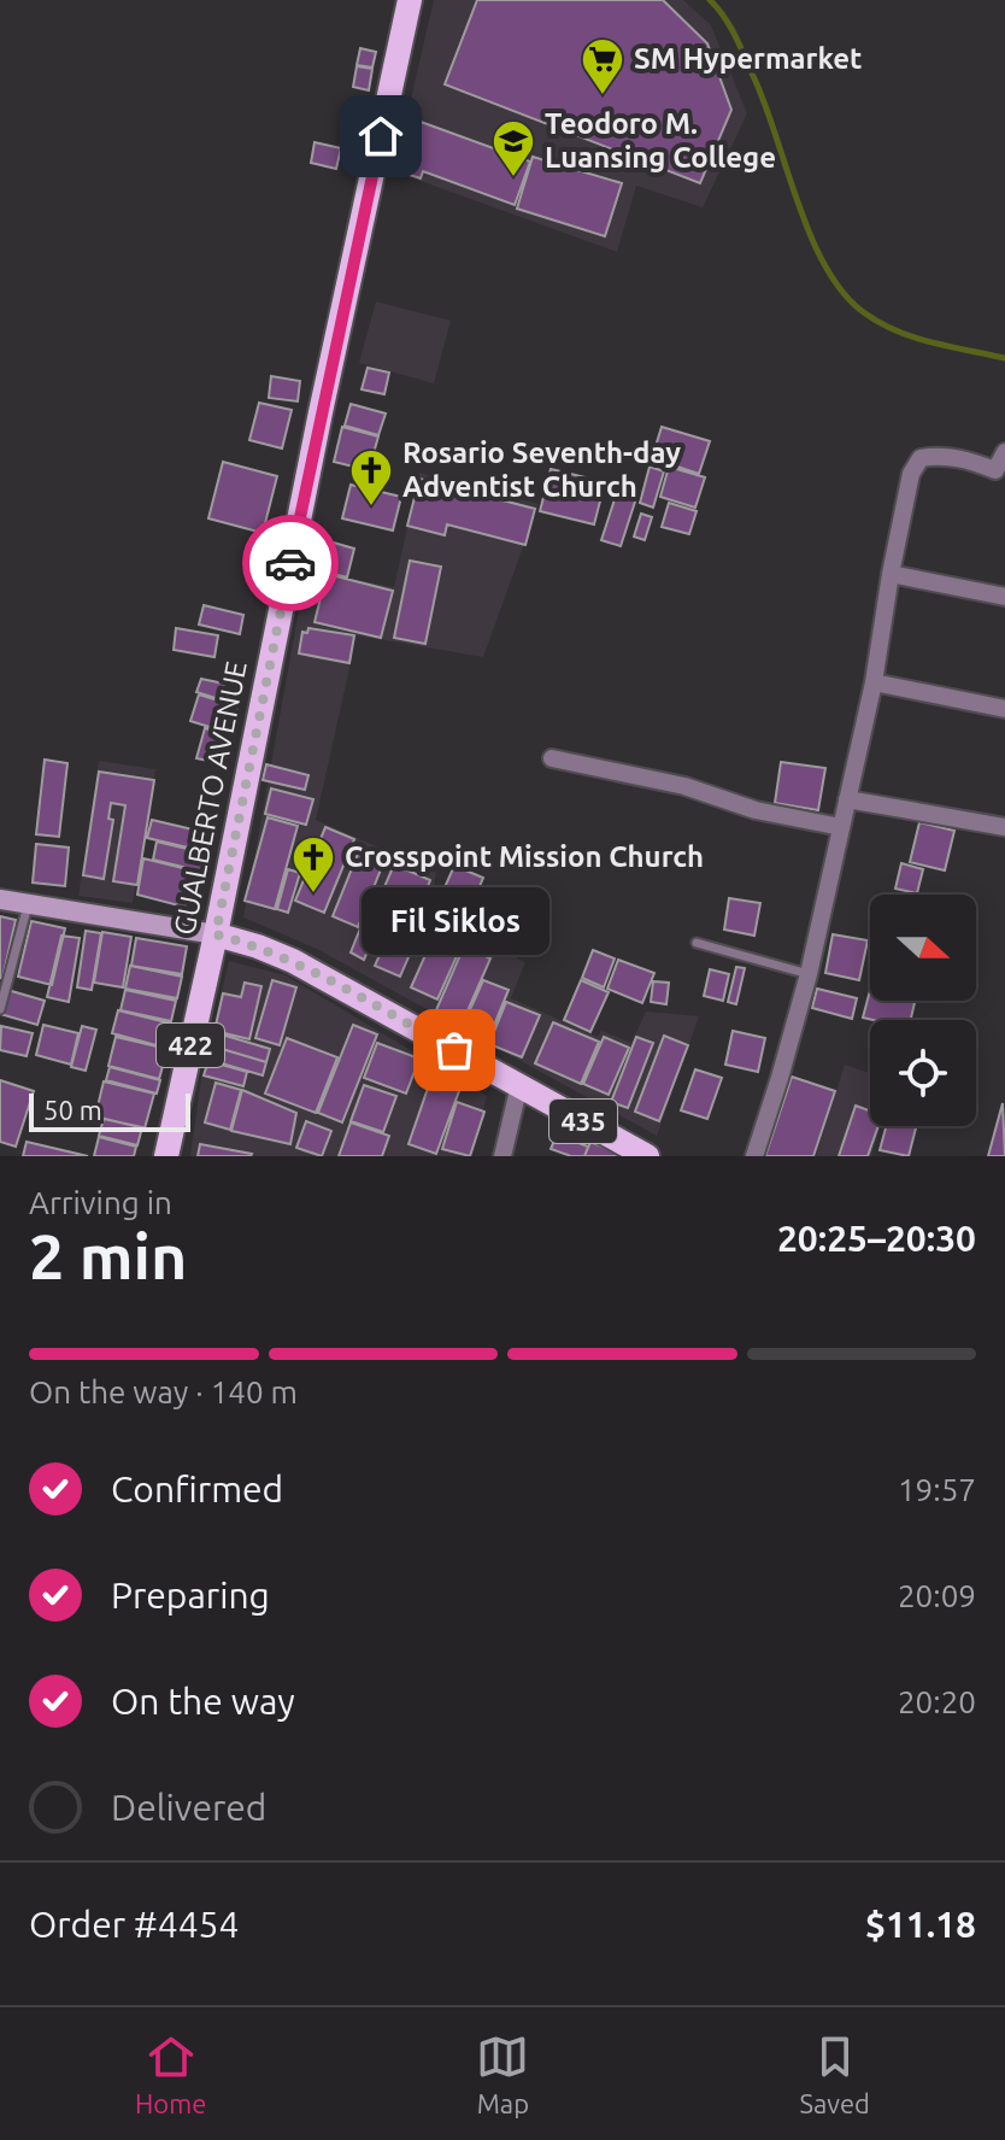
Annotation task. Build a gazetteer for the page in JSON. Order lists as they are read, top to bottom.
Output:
{
  "streets": {
    "main road": ["GUALBERTO AVENUE", "422", "435"]
  },
  "crossings": [
    ["GUALBERTO AVENUE", "435"]
  ],
  "places": {
    "supermarket": ["SM Hypermarket"],
    "school or university": ["Teodoro M. Luansing College"],
    "church": ["Rosario Seventh-day Adventist Church", "Crosspoint Mission Church"],
    "other": ["Fil Siklos"]
  },
  "scale_bar": "50 m",
  "north": "right",
  "page": {
    "bubble": "Fil Siklos",
    "scale": "50 m",
    "heading": ["2 min", "Arriving in", "20:25–20:30"],
    "panel": ["Order #4454", "$11.18"],
    "bar": "On the way · 140 m",
    "list": [
      ["Confirmed", "19:57"],
      ["Preparing", "20:09"],
      ["On the way", "20:20"],
      "Delivered"
    ],
    "tabs": ["Home", "Map", "Saved"]
  }
}
